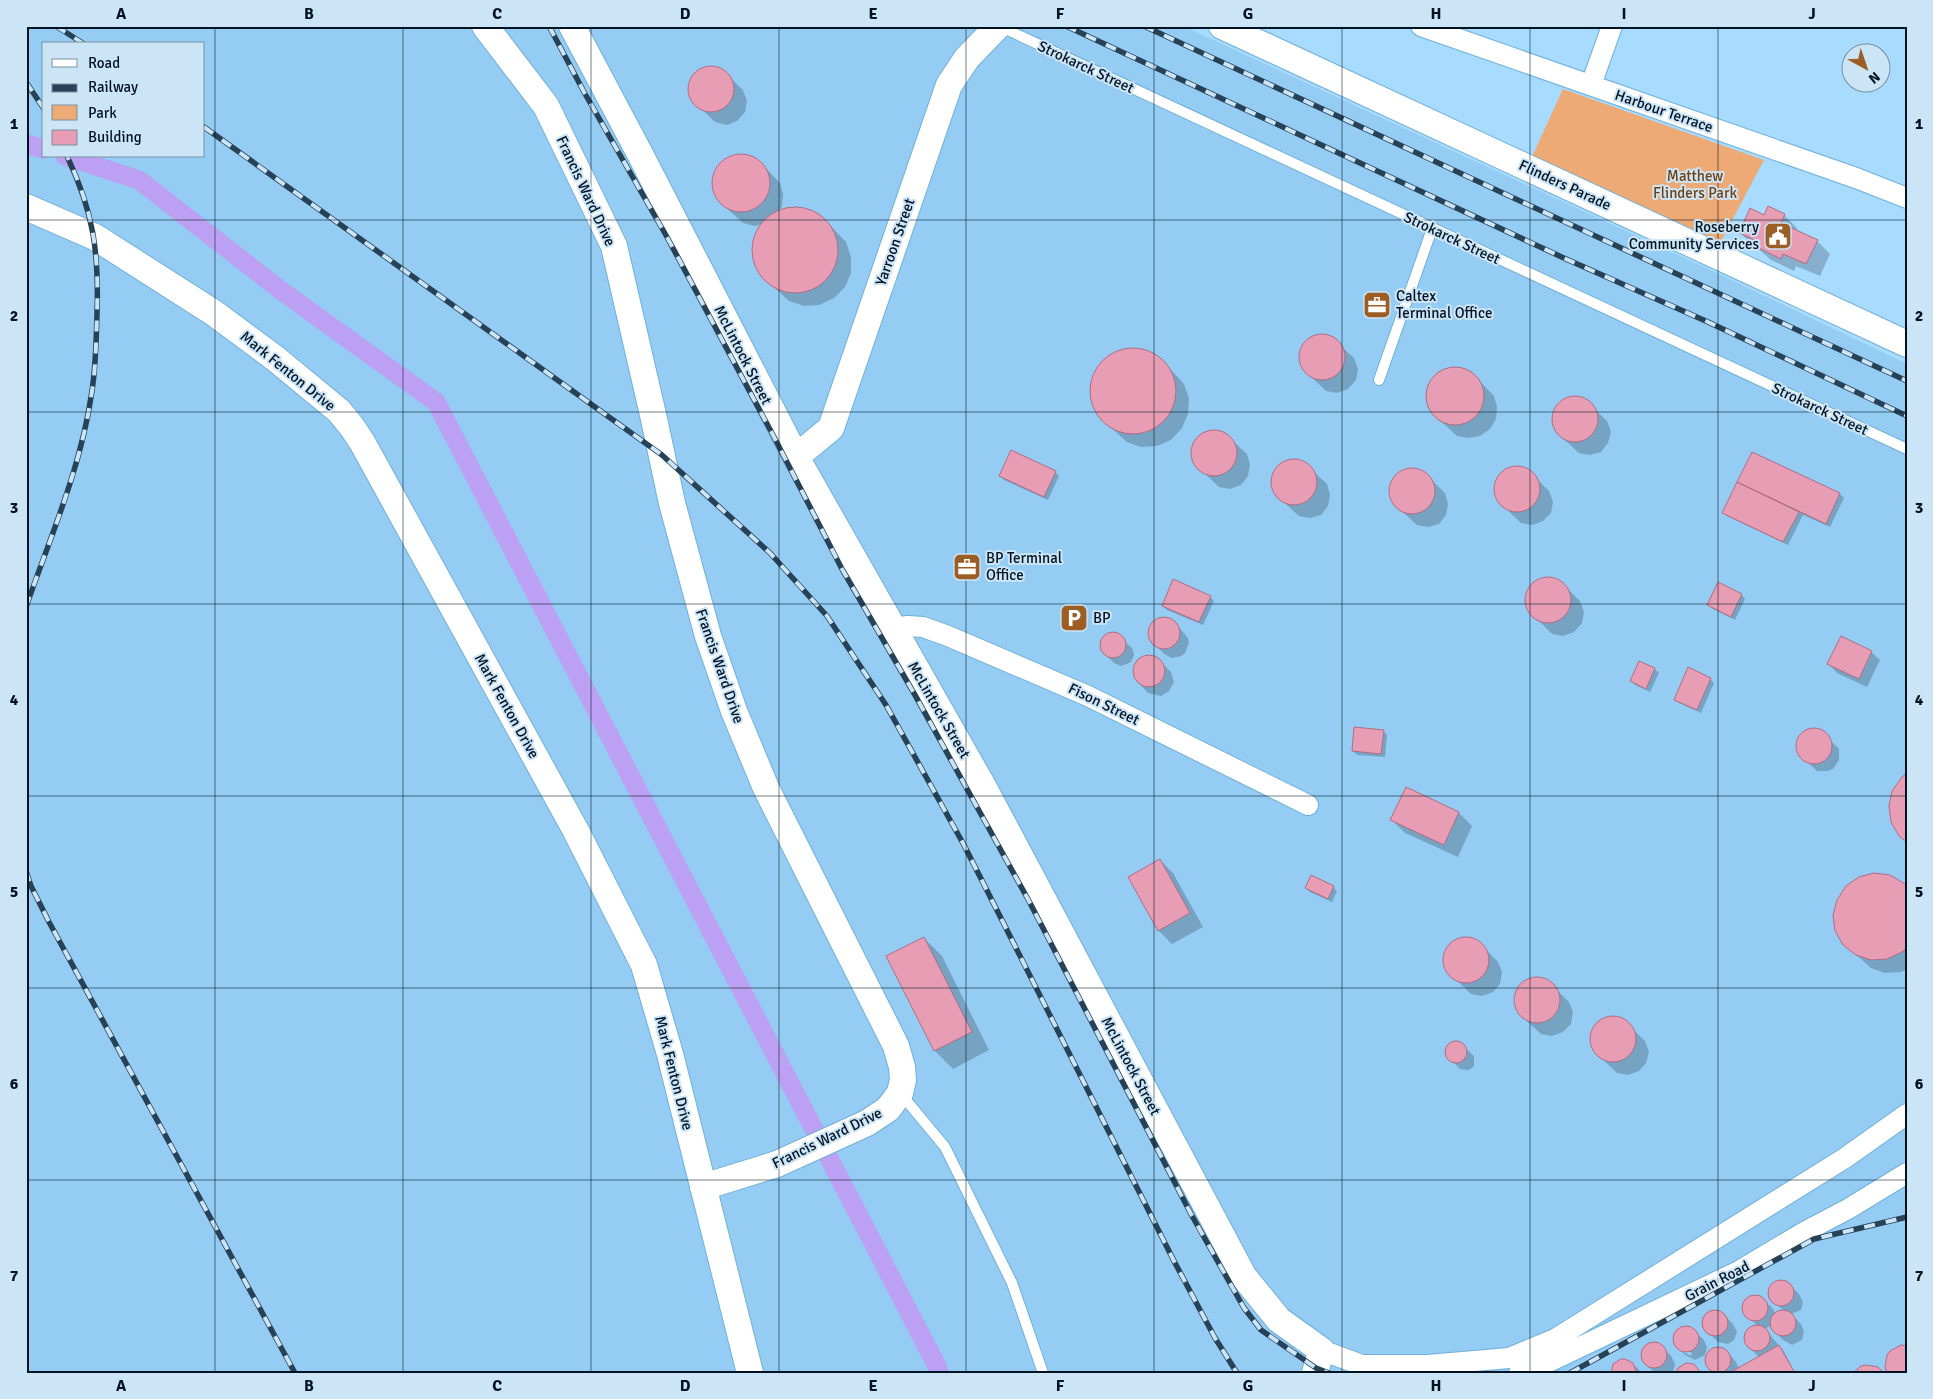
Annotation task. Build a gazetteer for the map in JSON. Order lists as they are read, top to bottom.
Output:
{
  "streets": {
    "street": [
      "Harbour Terrace",
      "Flinders Parade",
      "Francis Ward Drive",
      "Yarroon Street",
      "McLintock Street",
      "Mark Fenton Drive",
      "Fison Street",
      "Grain Road"
    ],
    "lane": ["Strokarck Street"]
  },
  "crossings": [
    ["Strokarck Street", "Yarroon Street"],
    ["Francis Ward Drive", "Mark Fenton Drive"],
    ["Yarroon Street", "McLintock Street"],
    ["McLintock Street", "Fison Street"]
  ],
  "parks": ["Matthew Flinders Park"],
  "places": {
    "public building": ["Roseberry Community Services"],
    "office": ["Caltex Terminal Office", "BP Terminal Office"],
    "parking": ["BP"]
  },
  "legend": [
    "Road",
    "Railway",
    "Park",
    "Building"
  ],
  "north": "bottom right",
  "grid": {
    "columns": [
      "A",
      "B",
      "C",
      "D",
      "E",
      "F",
      "G",
      "H",
      "I",
      "J"
    ],
    "rows": [
      "1",
      "2",
      "3",
      "4",
      "5",
      "6",
      "7"
    ]
  }
}
